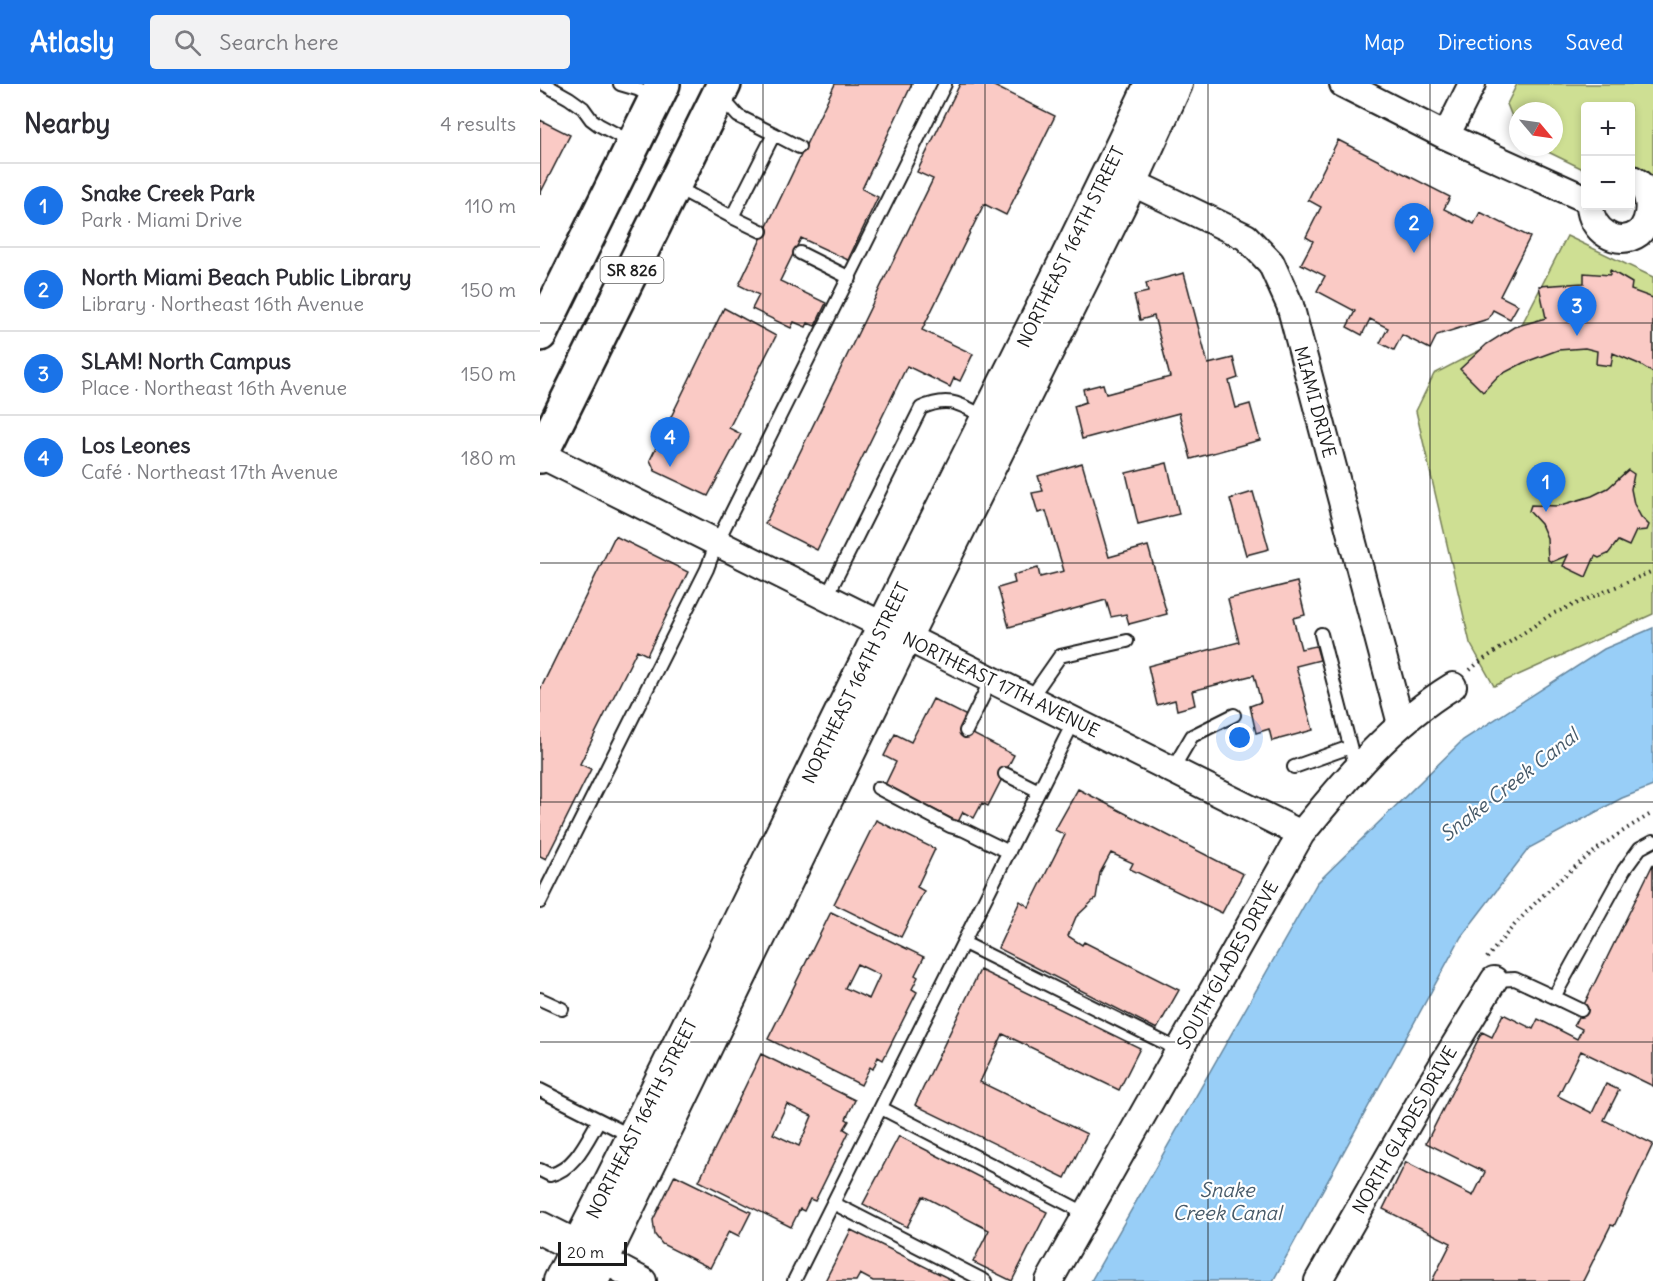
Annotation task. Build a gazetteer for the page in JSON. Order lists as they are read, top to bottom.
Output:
{
  "streets": {
    "main road": ["SR 826"],
    "street": [
      "NORTHEAST 164TH STREET",
      "MIAMI DRIVE",
      "NORTHEAST 17TH AVENUE",
      "SOUTH GLADES DRIVE",
      "NORTH GLADES DRIVE"
    ]
  },
  "crossings": [
    ["NORTHEAST 164TH STREET", "MIAMI DRIVE"],
    ["NORTHEAST 164TH STREET", "NORTHEAST 17TH AVENUE"],
    ["SR 826", "NORTHEAST 17TH AVENUE"],
    ["MIAMI DRIVE", "SOUTH GLADES DRIVE"],
    ["NORTHEAST 17TH AVENUE", "SOUTH GLADES DRIVE"]
  ],
  "water": ["Snake Creek Canal"],
  "scale_bar": "20 m",
  "north": "bottom right",
  "page": {
    "header": "Atlasly",
    "search": "Search here",
    "nav": ["Map", "Directions", "Saved"],
    "heading": ["Nearby", "4 results"],
    "map_buttons": ["+", "−"],
    "list": [
      {
        "mark": "1",
        "name": "Snake Creek Park",
        "note": "Park · Miami Drive",
        "value": "110 m"
      },
      {
        "mark": "2",
        "name": "North Miami Beach Public Library",
        "note": "Library · Northeast 16th Avenue",
        "value": "150 m"
      },
      {
        "mark": "3",
        "name": "SLAM! North Campus",
        "note": "Place · Northeast 16th Avenue",
        "value": "150 m"
      },
      {
        "mark": "4",
        "name": "Los Leones",
        "note": "Café · Northeast 17th Avenue",
        "value": "180 m"
      }
    ],
    "pins": [
      "2",
      "3",
      "4",
      "1"
    ],
    "scale": "20 m"
  }
}
